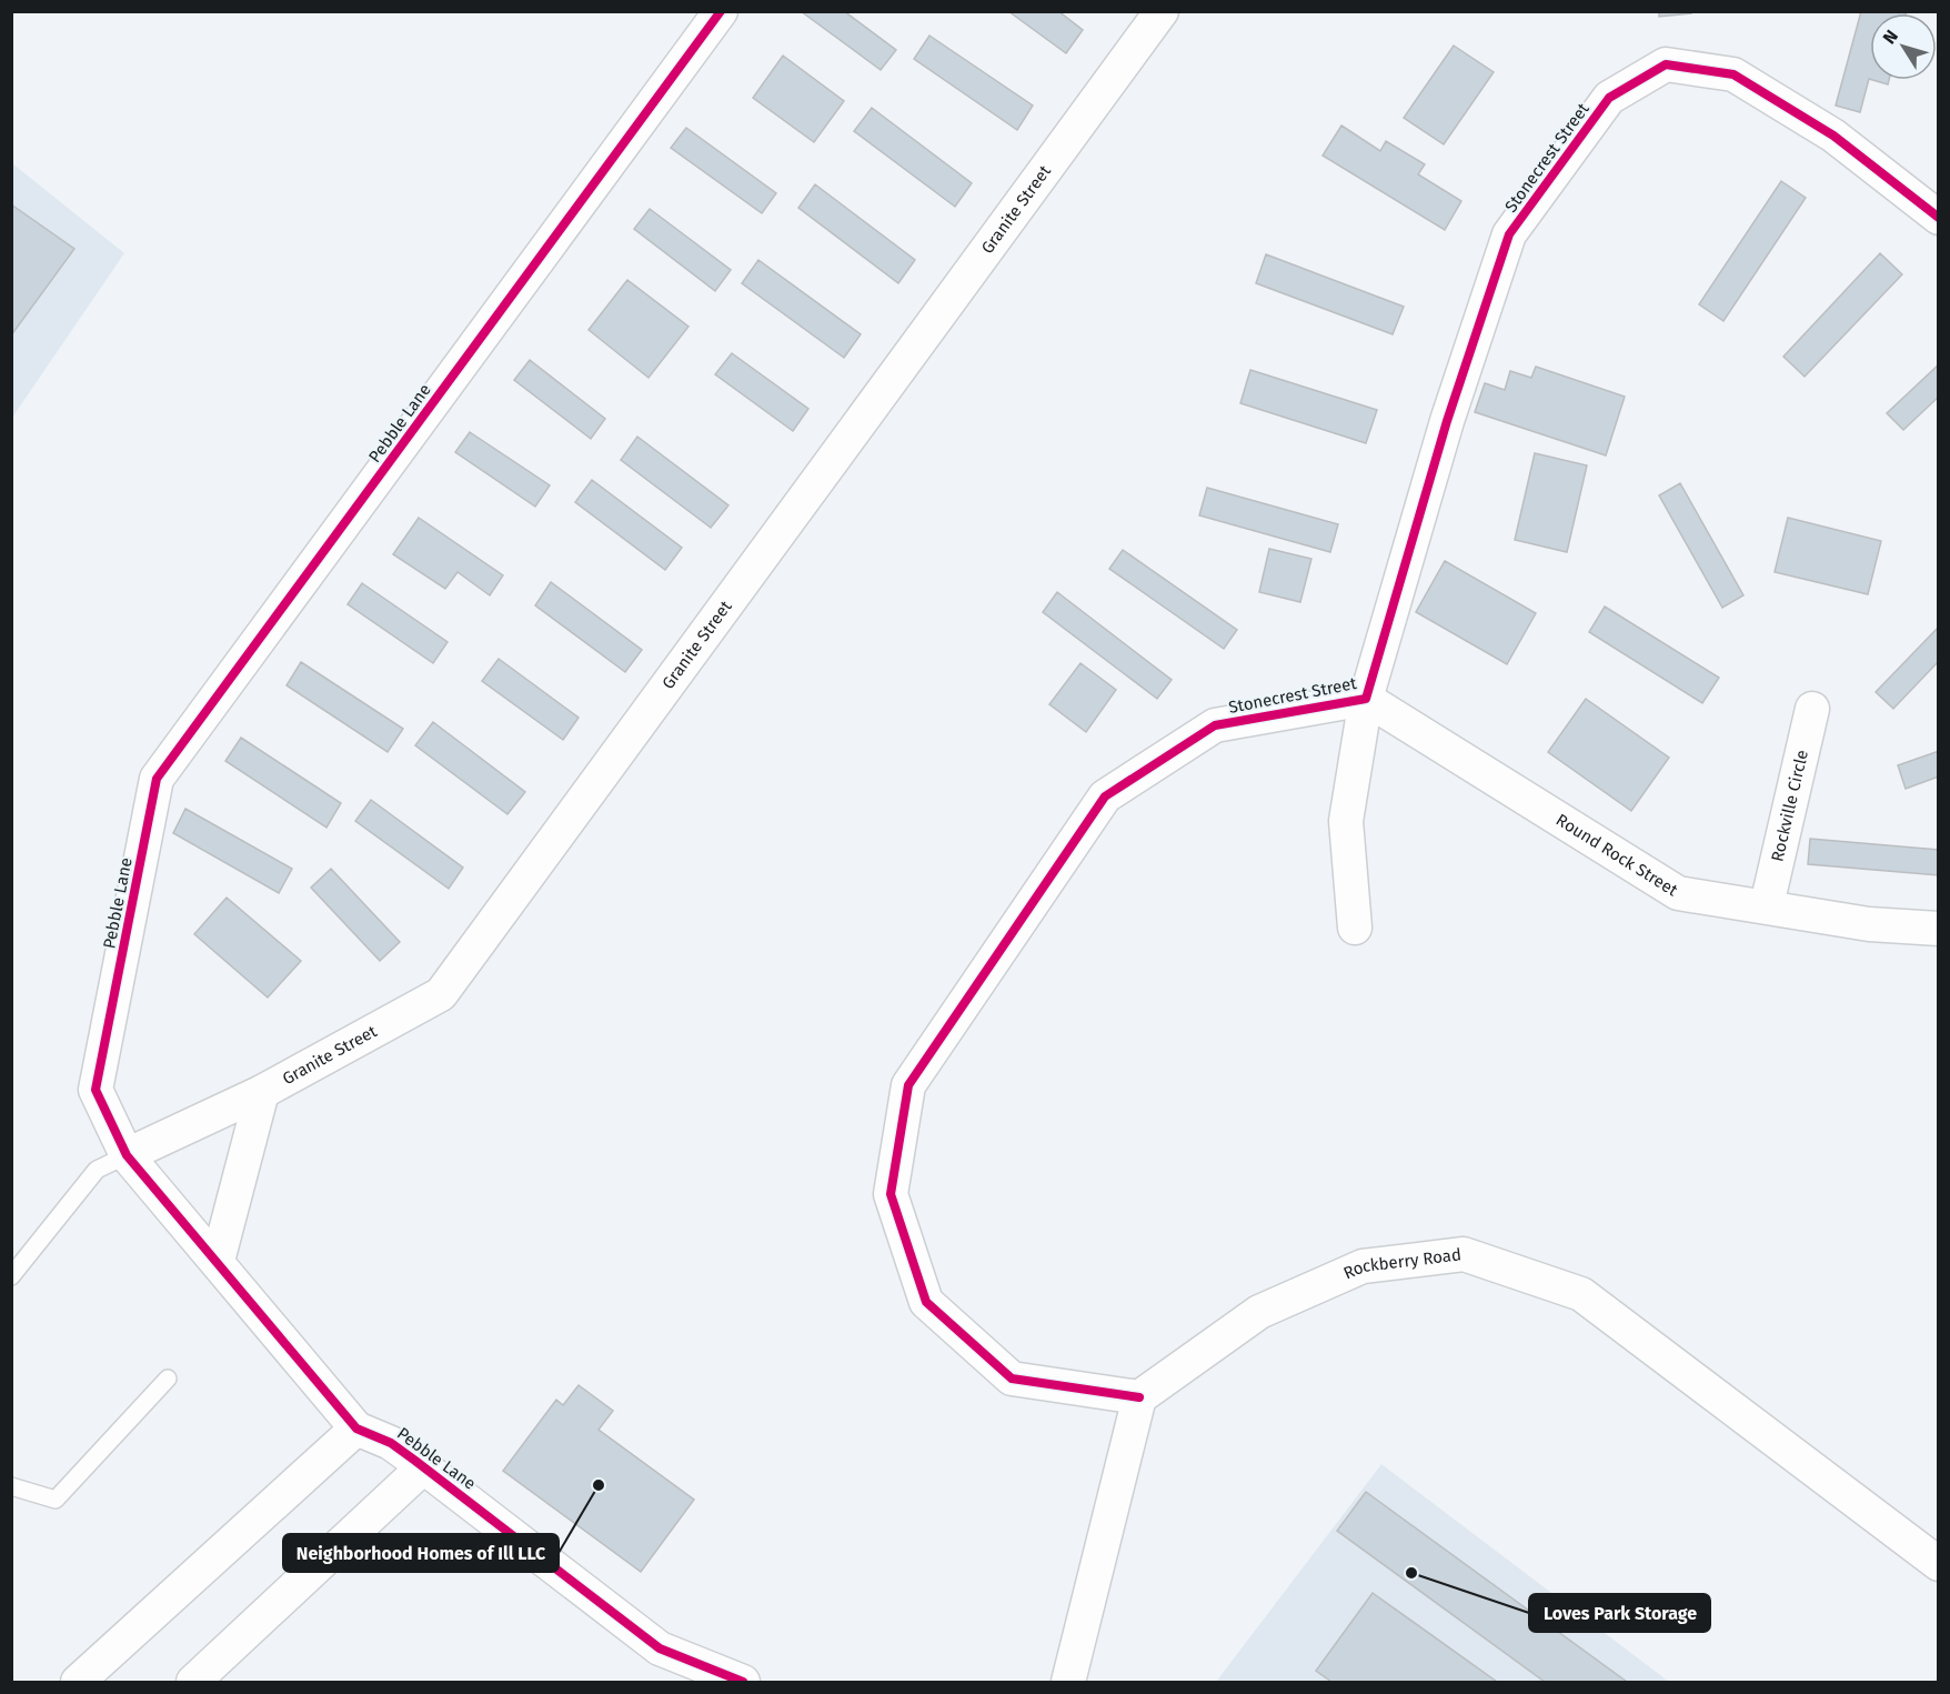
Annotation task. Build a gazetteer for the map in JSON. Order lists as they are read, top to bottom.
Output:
{
  "streets": {
    "street": [
      "Stonecrest Street",
      "Granite Street",
      "Pebble Lane",
      "Rockville Circle",
      "Round Rock Street",
      "Rockberry Road"
    ]
  },
  "crossings": [
    ["Stonecrest Street", "Round Rock Street"],
    ["Stonecrest Street", "Rockberry Road"],
    ["Granite Street", "Pebble Lane"],
    ["Rockville Circle", "Round Rock Street"]
  ],
  "places": ["Neighborhood Homes of Ill LLC", "Loves Park Storage"],
  "north": "top left"
}
